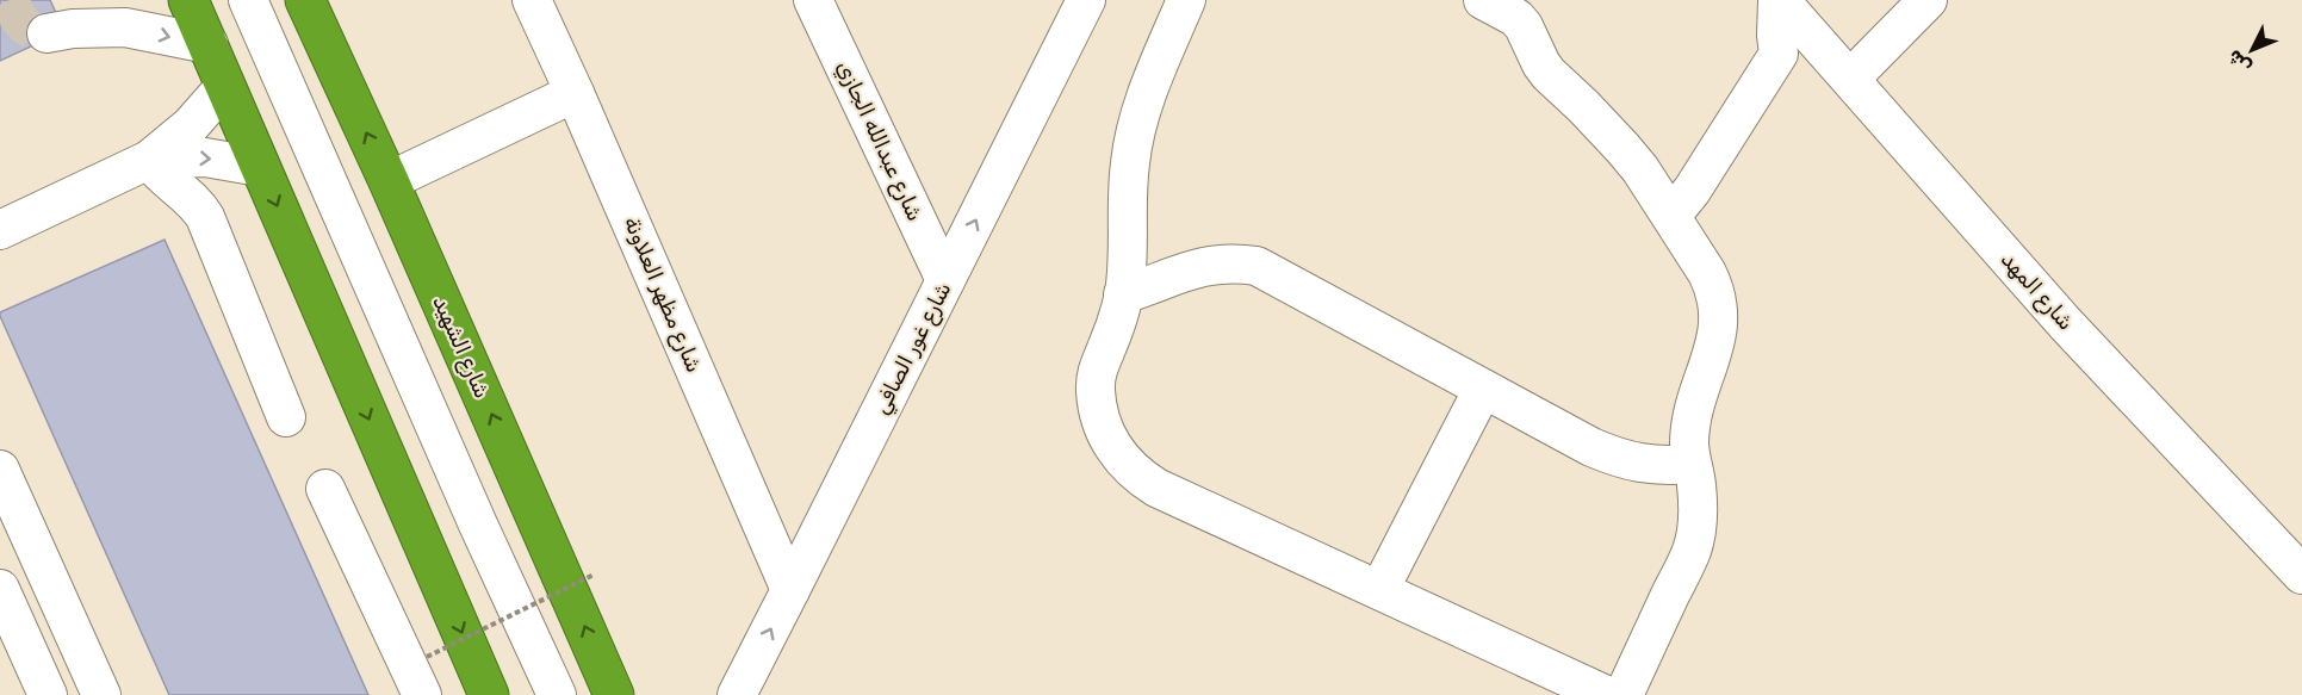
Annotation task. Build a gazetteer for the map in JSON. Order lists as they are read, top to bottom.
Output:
{
  "streets": {
    "highway": ["شارع الشهيد"],
    "street": [
      "شارع عبدالله الجازي",
      "شارع المهد",
      "شارع مظهر العلاونة",
      "شارع غور الصافي"
    ]
  },
  "crossings": [
    ["شارع عبدالله الجازي", "شارع غور الصافي"],
    ["شارع مظهر العلاونة", "شارع غور الصافي"]
  ],
  "north": "bottom left"
}
